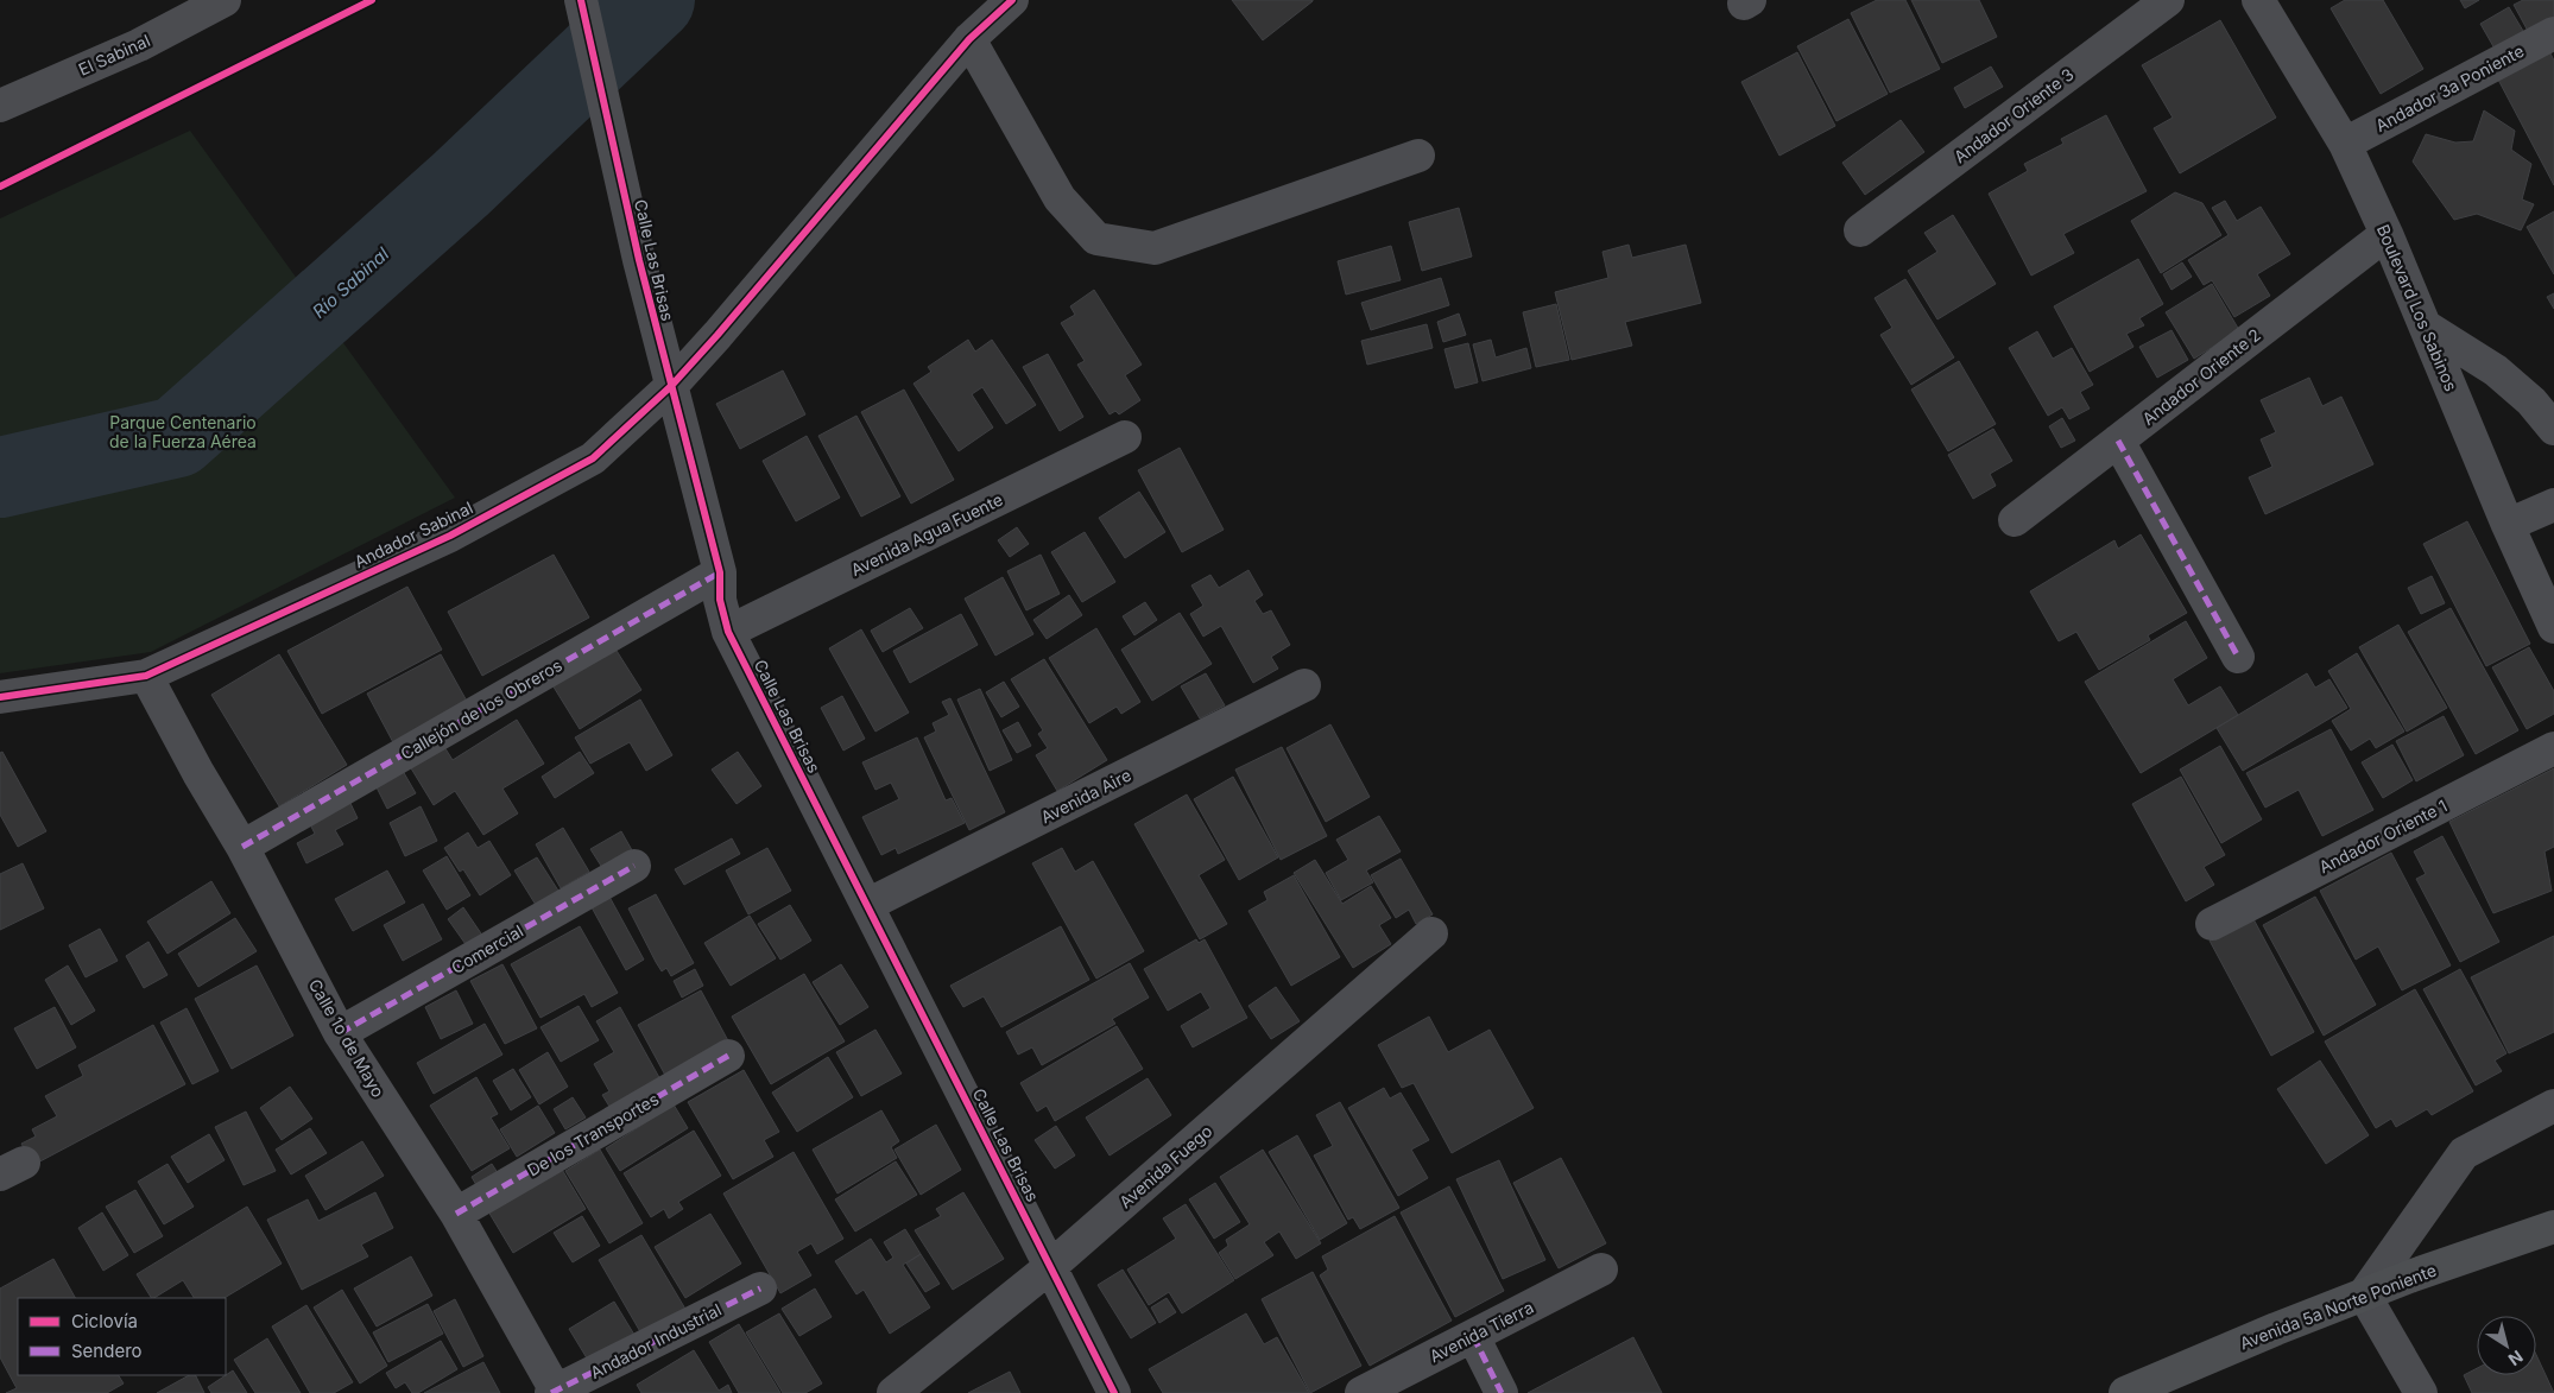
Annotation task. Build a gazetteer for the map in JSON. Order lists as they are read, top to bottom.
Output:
{
  "streets": {
    "main road": ["Avenida 5a Norte Poniente"],
    "street": [
      "El Sabinal",
      "Andador 3a Poniente",
      "Andador Oriente 3",
      "Calle Las Brisas",
      "Boulevard Los Sabinos",
      "Andador Oriente 2",
      "Andador Sabinal",
      "Avenida Agua Fuente",
      "Callejón de los Obreros",
      "Avenida Aire",
      "Andador Oriente 1",
      "Comercial",
      "Calle 1o de Mayo",
      "De los Transportes",
      "Avenida Fuego",
      "Avenida Tierra",
      "Andador Industrial"
    ]
  },
  "crossings": [
    ["Andador 3a Poniente", "Boulevard Los Sabinos"],
    ["Calle Las Brisas", "Andador Sabinal"],
    ["Calle Las Brisas", "Avenida Agua Fuente"],
    ["Calle Las Brisas", "Callejón de los Obreros"],
    ["Calle Las Brisas", "Avenida Aire"],
    ["Calle Las Brisas", "Avenida Fuego"],
    ["Boulevard Los Sabinos", "Andador Oriente 2"],
    ["Andador Sabinal", "Calle 1o de Mayo"],
    ["Callejón de los Obreros", "Calle 1o de Mayo"],
    ["Comercial", "Calle 1o de Mayo"],
    ["Calle 1o de Mayo", "De los Transportes"],
    ["Calle 1o de Mayo", "Andador Industrial"]
  ],
  "water": ["Río Sabinal"],
  "parks": ["Parque Centenario de la Fuerza Aérea"],
  "legend": ["Ciclovía", "Sendero"],
  "north": "bottom right"
}
